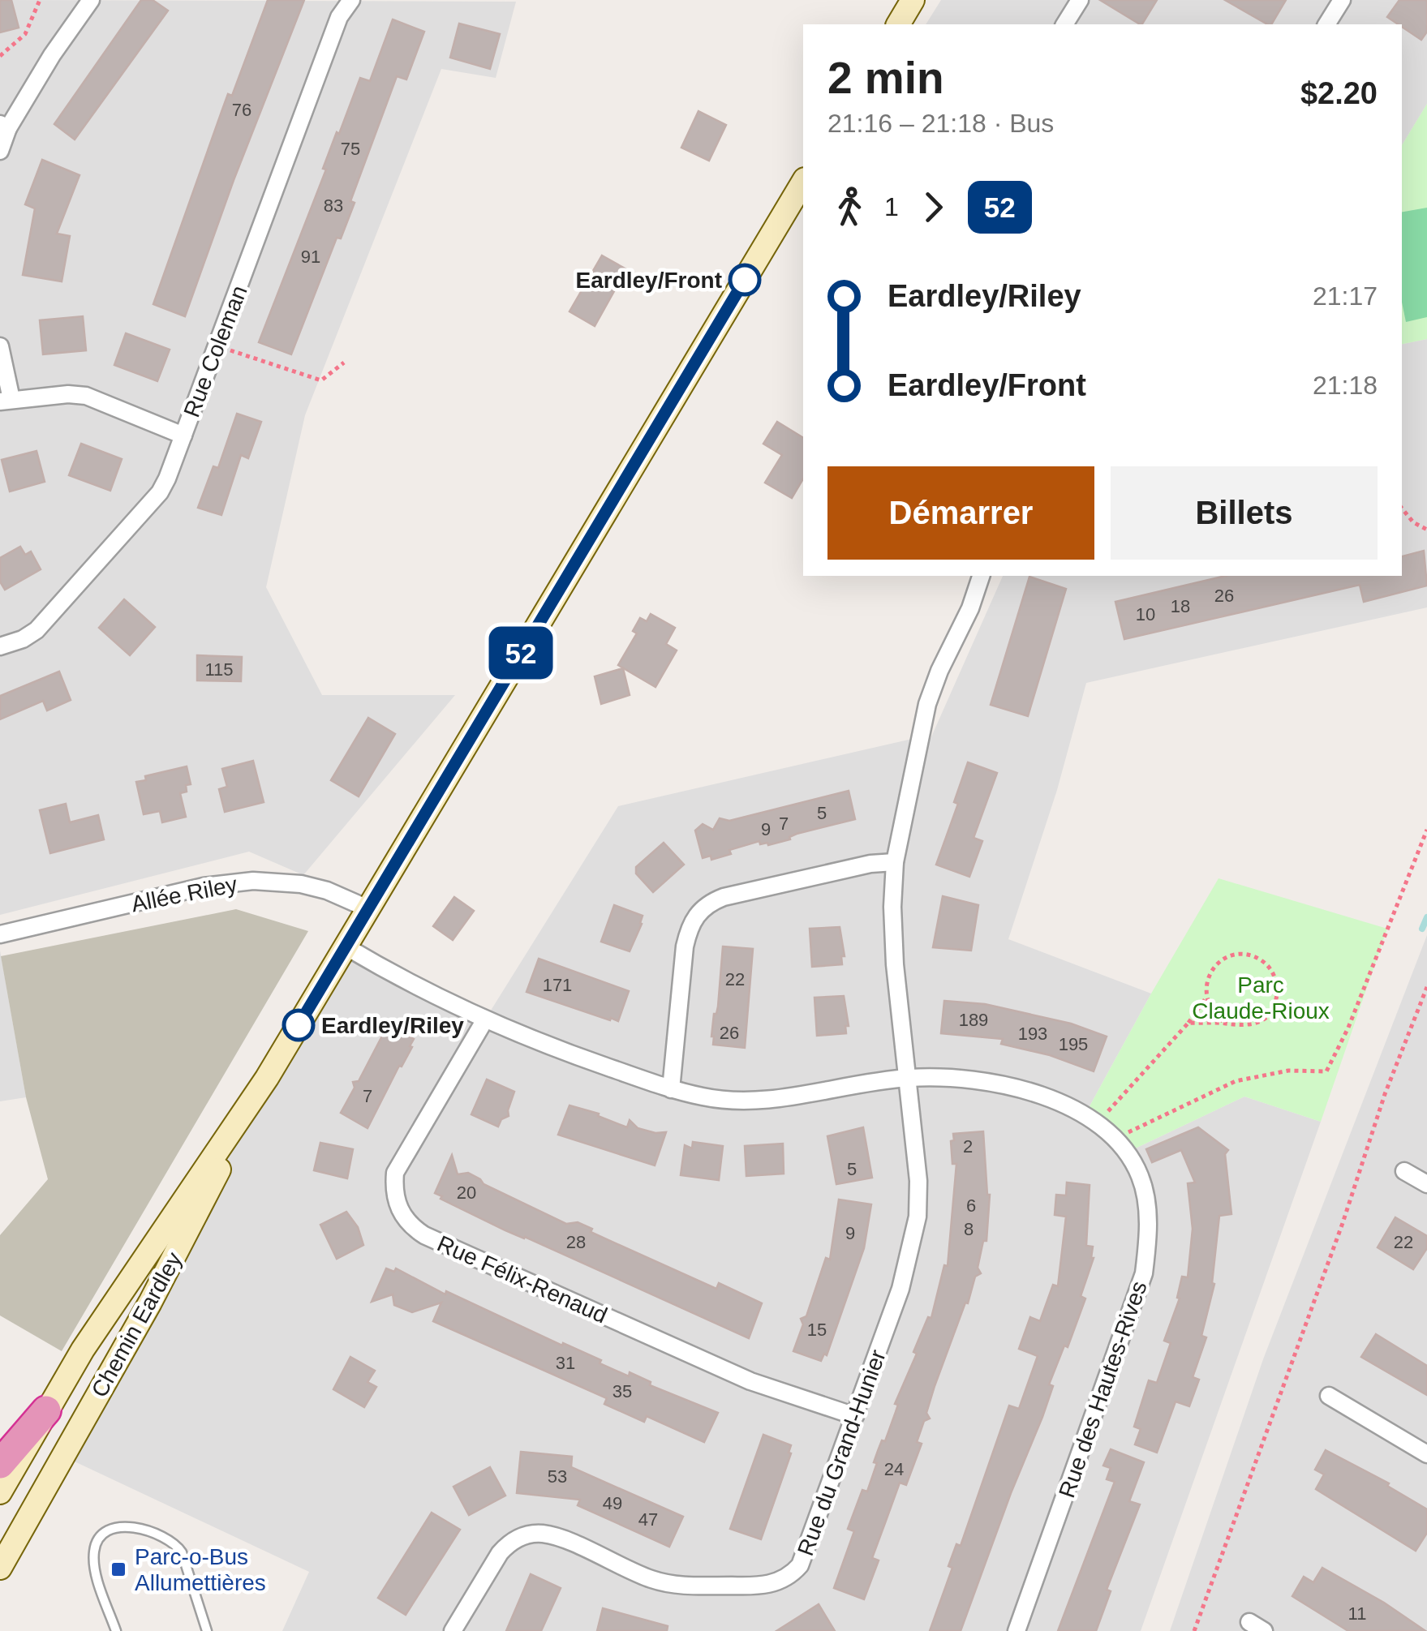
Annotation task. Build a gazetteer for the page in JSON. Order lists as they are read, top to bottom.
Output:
{
  "streets": {
    "main road": ["Chemin Eardley"],
    "street": [
      "Rue Coleman",
      "Allée Riley",
      "Rue Félix-Renaud",
      "Rue des Hautes-Rives",
      "Rue du Grand-Hunier"
    ]
  },
  "crossings": [
    ["Allée Riley", "Chemin Eardley"],
    ["Rue Félix-Renaud", "Rue des Hautes-Rives"],
    ["Rue Félix-Renaud", "Rue du Grand-Hunier"],
    ["Chemin Eardley", "Rue des Hautes-Rives"],
    ["Rue des Hautes-Rives", "Rue du Grand-Hunier"]
  ],
  "parks": ["Parc Claude-Rioux"],
  "places": {
    "other": ["Eardley/Front", "Eardley/Riley"],
    "transit": ["Parc-o-Bus Allumettières"]
  },
  "lines": ["bus line 52"],
  "house_numbers": [
    "76",
    "75",
    "83",
    "91",
    "26",
    "18",
    "10",
    "115",
    "5",
    "7",
    "9",
    "22",
    "171",
    "189",
    "26",
    "193",
    "195",
    "7",
    "2",
    "5",
    "20",
    "6",
    "8",
    "9",
    "28",
    "22",
    "15",
    "31",
    "35",
    "24",
    "53",
    "49",
    "47",
    "11"
  ],
  "page": {
    "on_map": "52",
    "heading": ["2 min", "21:16 – 21:18 · Bus", "$2.20"],
    "legs": ["1", "52"],
    "list": [
      {
        "name": "Eardley/Riley",
        "value": "21:17"
      },
      {
        "name": "Eardley/Front",
        "value": "21:18"
      }
    ],
    "buttons": ["Démarrer", "Billets"]
  }
}
